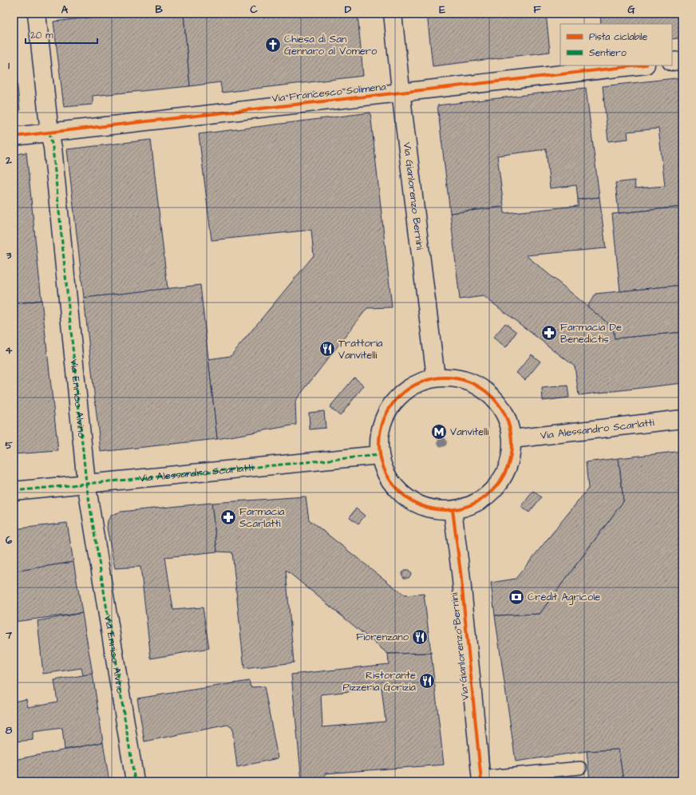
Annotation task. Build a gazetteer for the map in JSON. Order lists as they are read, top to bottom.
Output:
{
  "streets": {
    "street": [
      "Via Francesco Solimena",
      "Via Gianlorenzo Bernini",
      "Via Enrico Alvino",
      "Via Alessandro Scarlatti"
    ]
  },
  "crossings": [
    ["Via Francesco Solimena", "Via Gianlorenzo Bernini"],
    ["Via Francesco Solimena", "Via Enrico Alvino"],
    ["Via Enrico Alvino", "Via Alessandro Scarlatti"]
  ],
  "places": {
    "church": ["Chiesa di San Gennaro al Vomero"],
    "pharmacy": ["Farmacia De Benedictis", "Farmacia Scarlatti"],
    "restaurant": ["Trattoria Vanvitelli", "Fiorenzano", "Ristorante Pizzeria Gorizia"],
    "metro station": ["Vanvitelli"],
    "bank": ["Crédit Agricole"]
  },
  "legend": ["Pista ciclabile", "Sentiero"],
  "scale_bar": "20 m",
  "grid": {
    "columns": [
      "A",
      "B",
      "C",
      "D",
      "E",
      "F",
      "G"
    ],
    "rows": [
      "1",
      "2",
      "3",
      "4",
      "5",
      "6",
      "7",
      "8"
    ]
  }
}
